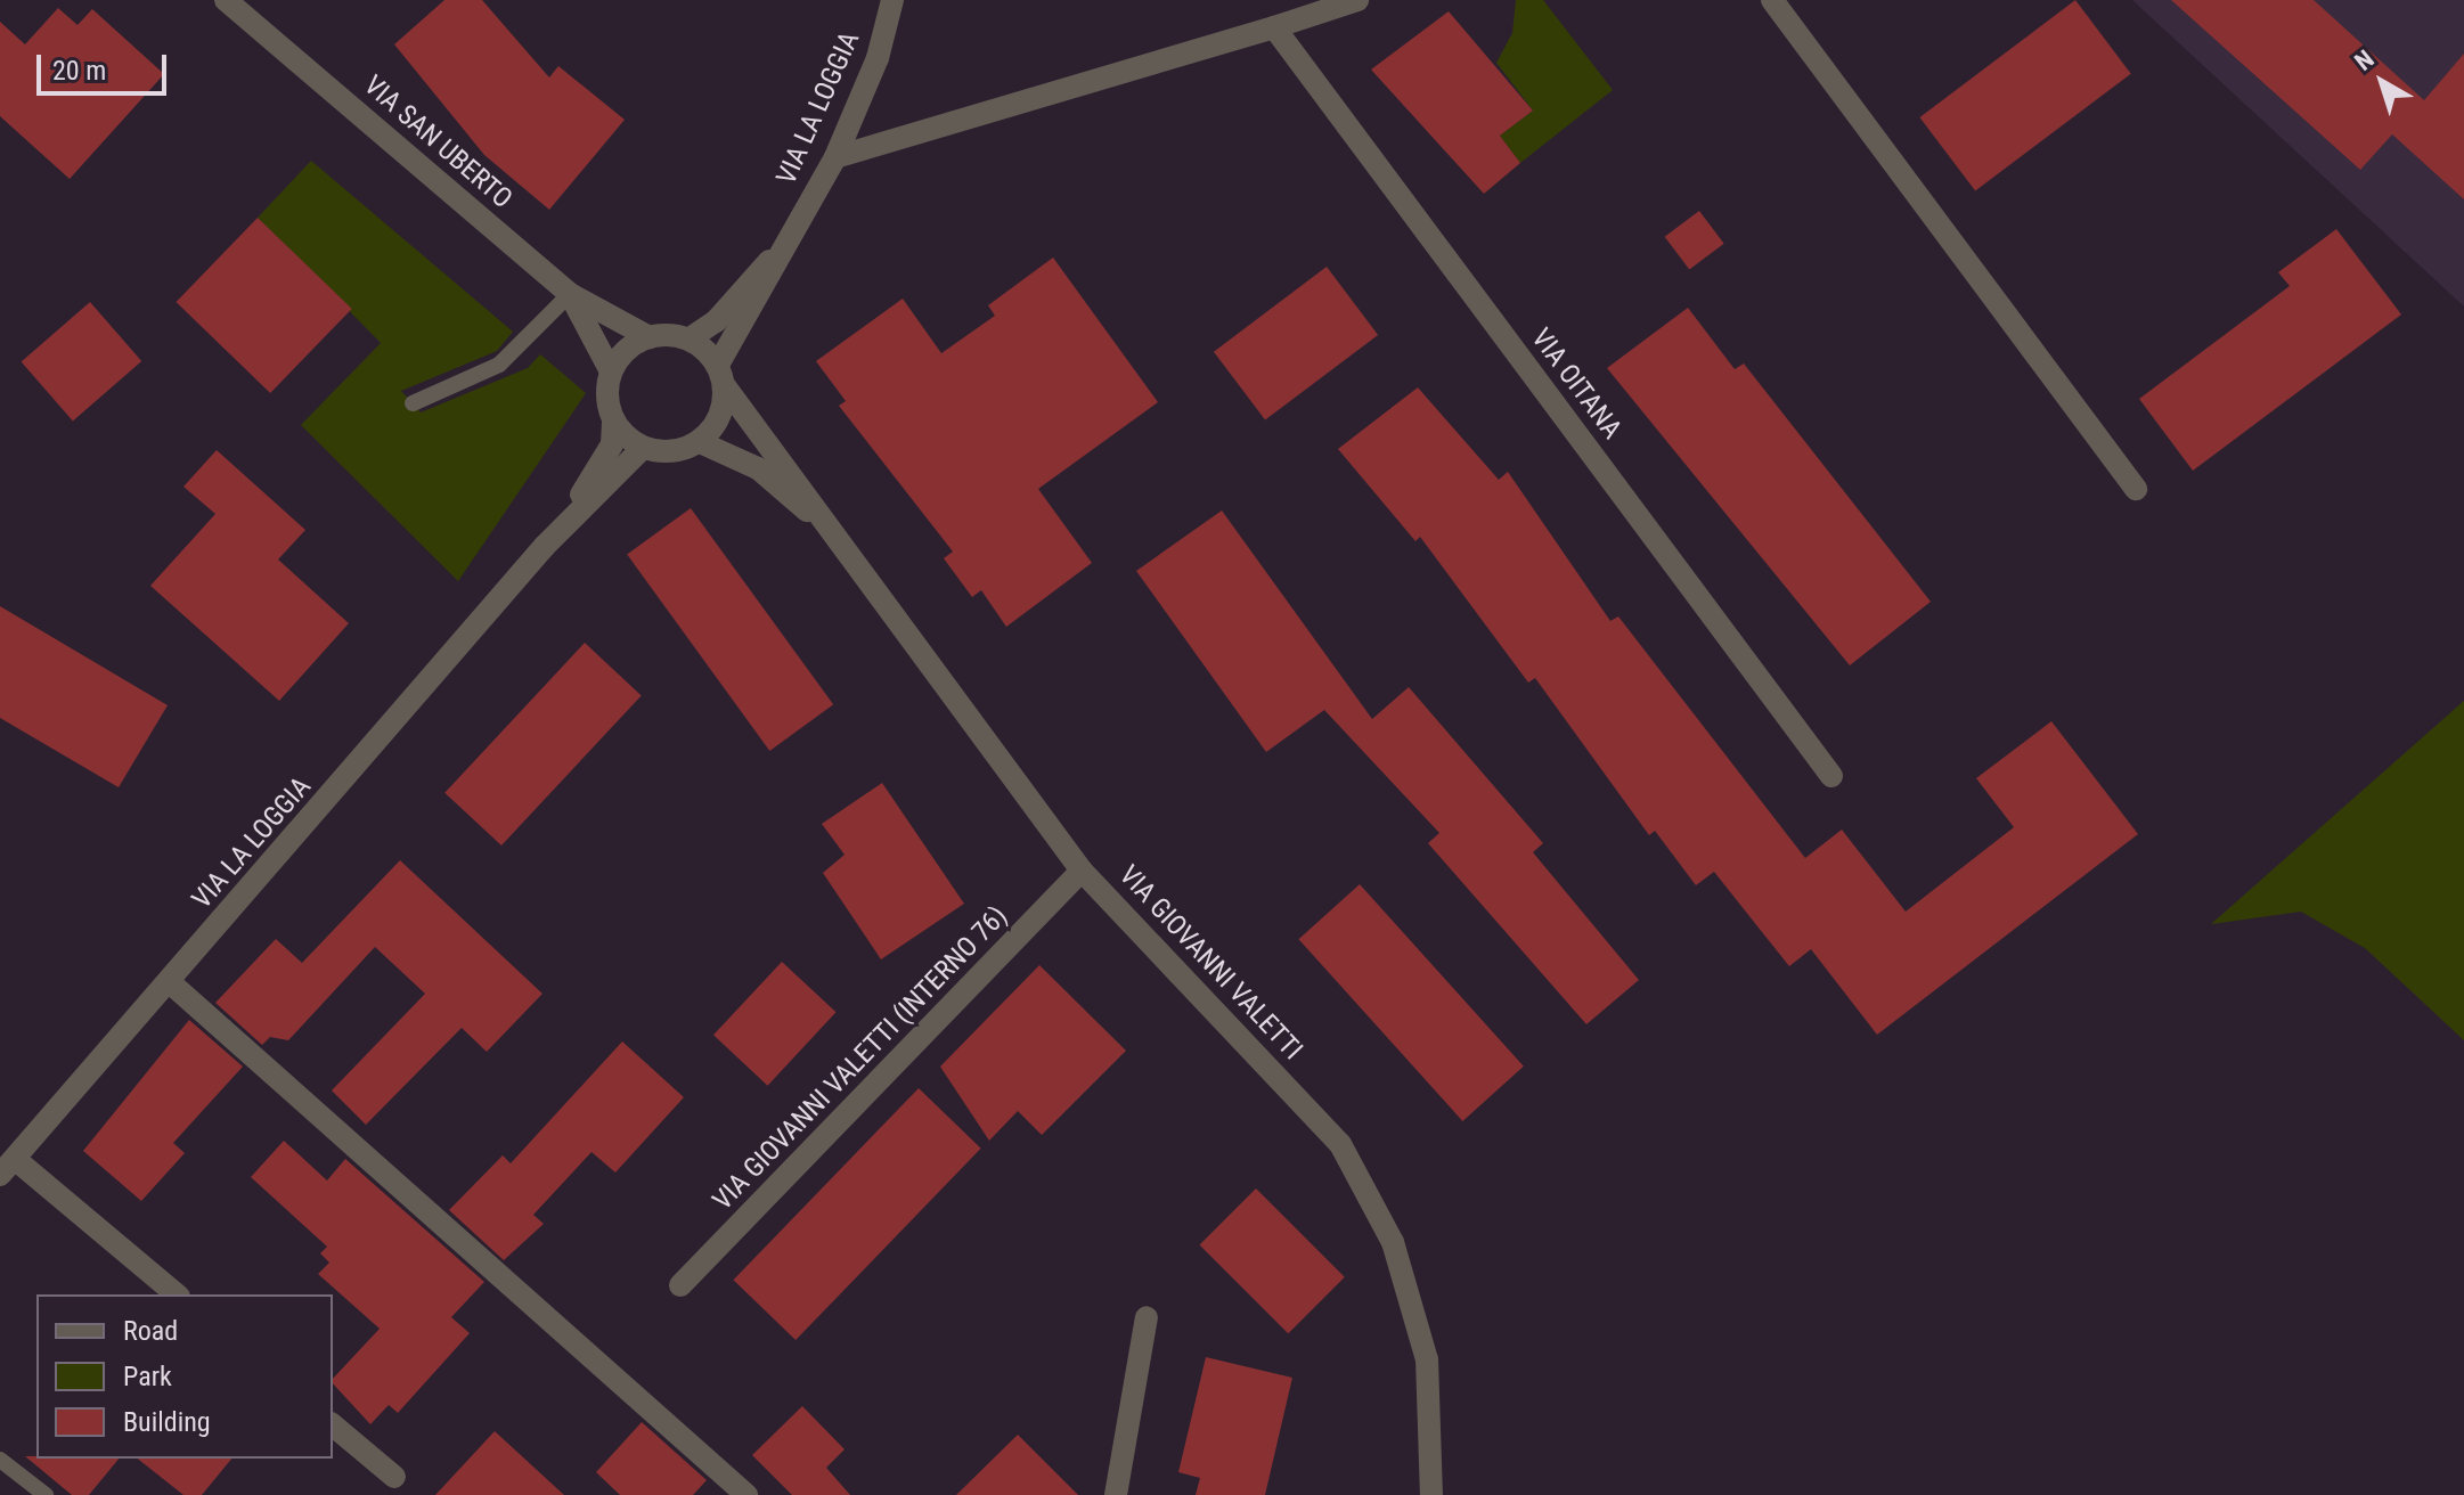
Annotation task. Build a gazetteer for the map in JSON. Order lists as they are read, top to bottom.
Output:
{
  "streets": {
    "street": [
      "VIA LA LOGGIA",
      "VIA SAN UBERTO",
      "VIA OITANA",
      "VIA GIOVANNI VALETTI",
      "VIA GIOVANNI VALETTI (INTERNO 76)"
    ]
  },
  "crossings": [
    ["VIA LA LOGGIA", "VIA SAN UBERTO"],
    ["VIA LA LOGGIA", "VIA GIOVANNI VALETTI"],
    ["VIA SAN UBERTO", "VIA GIOVANNI VALETTI"],
    ["VIA GIOVANNI VALETTI", "VIA GIOVANNI VALETTI (INTERNO 76)"]
  ],
  "legend": ["Road", "Park", "Building"],
  "scale_bar": "20 m",
  "north": "top left"
}
